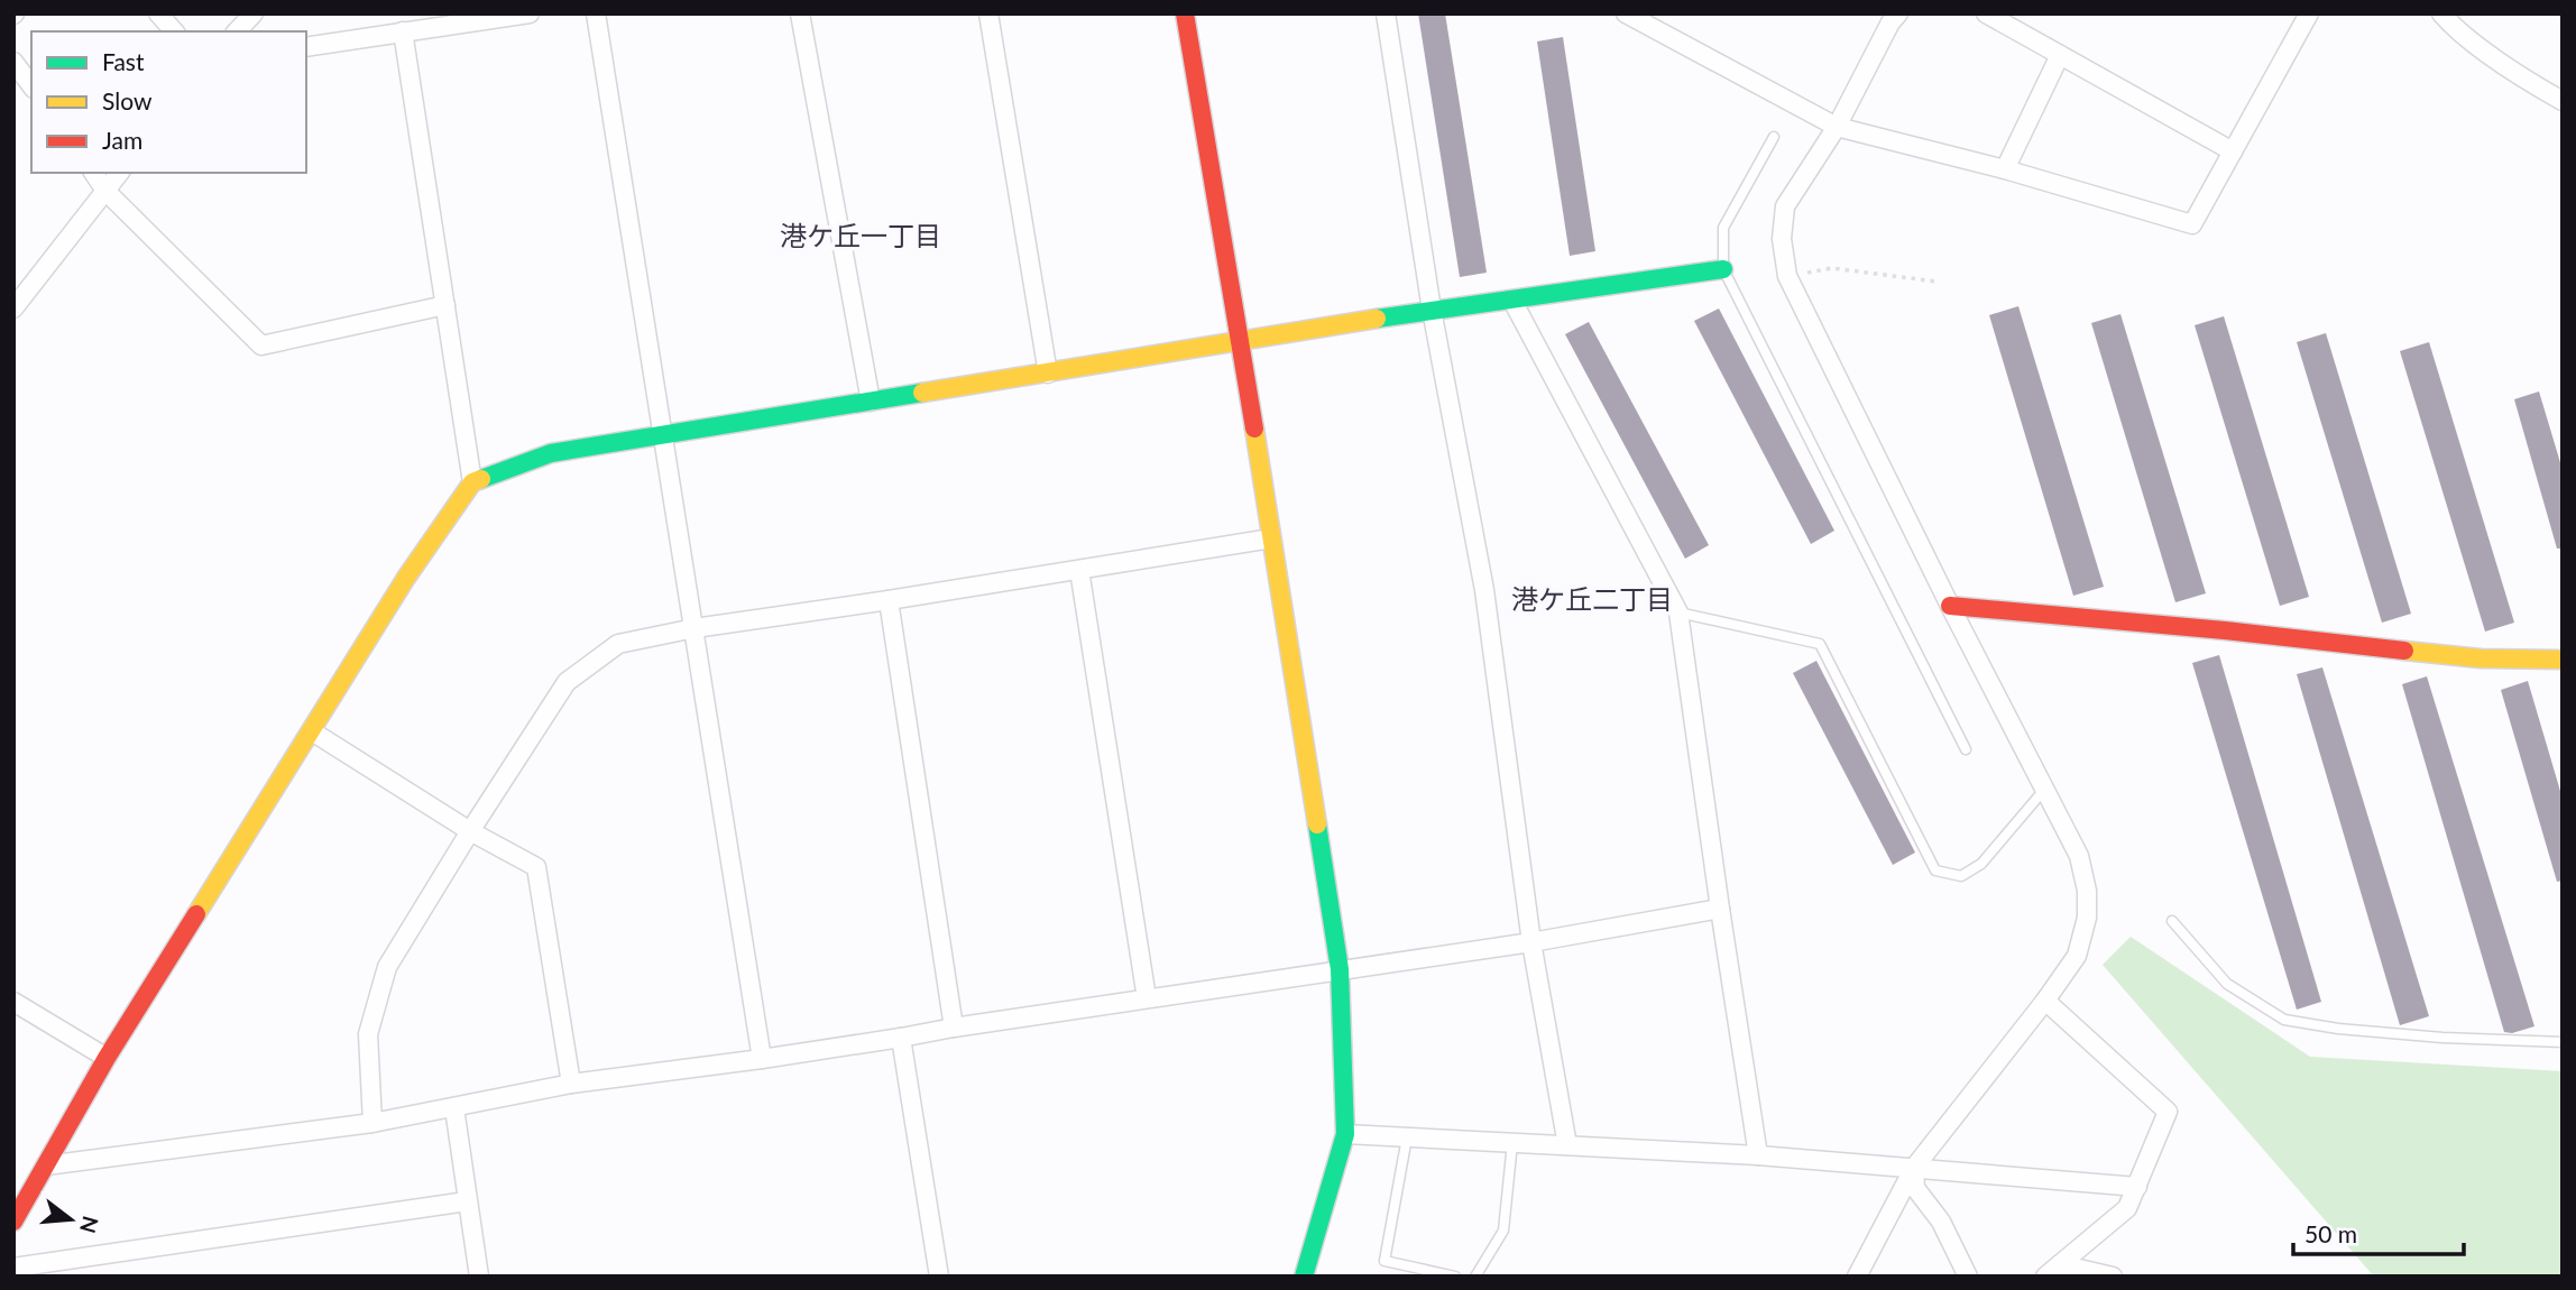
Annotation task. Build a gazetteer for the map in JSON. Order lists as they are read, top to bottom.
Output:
{
  "districts": ["港ケ丘一丁目", "港ケ丘二丁目"],
  "legend": ["Fast", "Slow", "Jam"],
  "scale_bar": "50 m",
  "north": "right"
}
